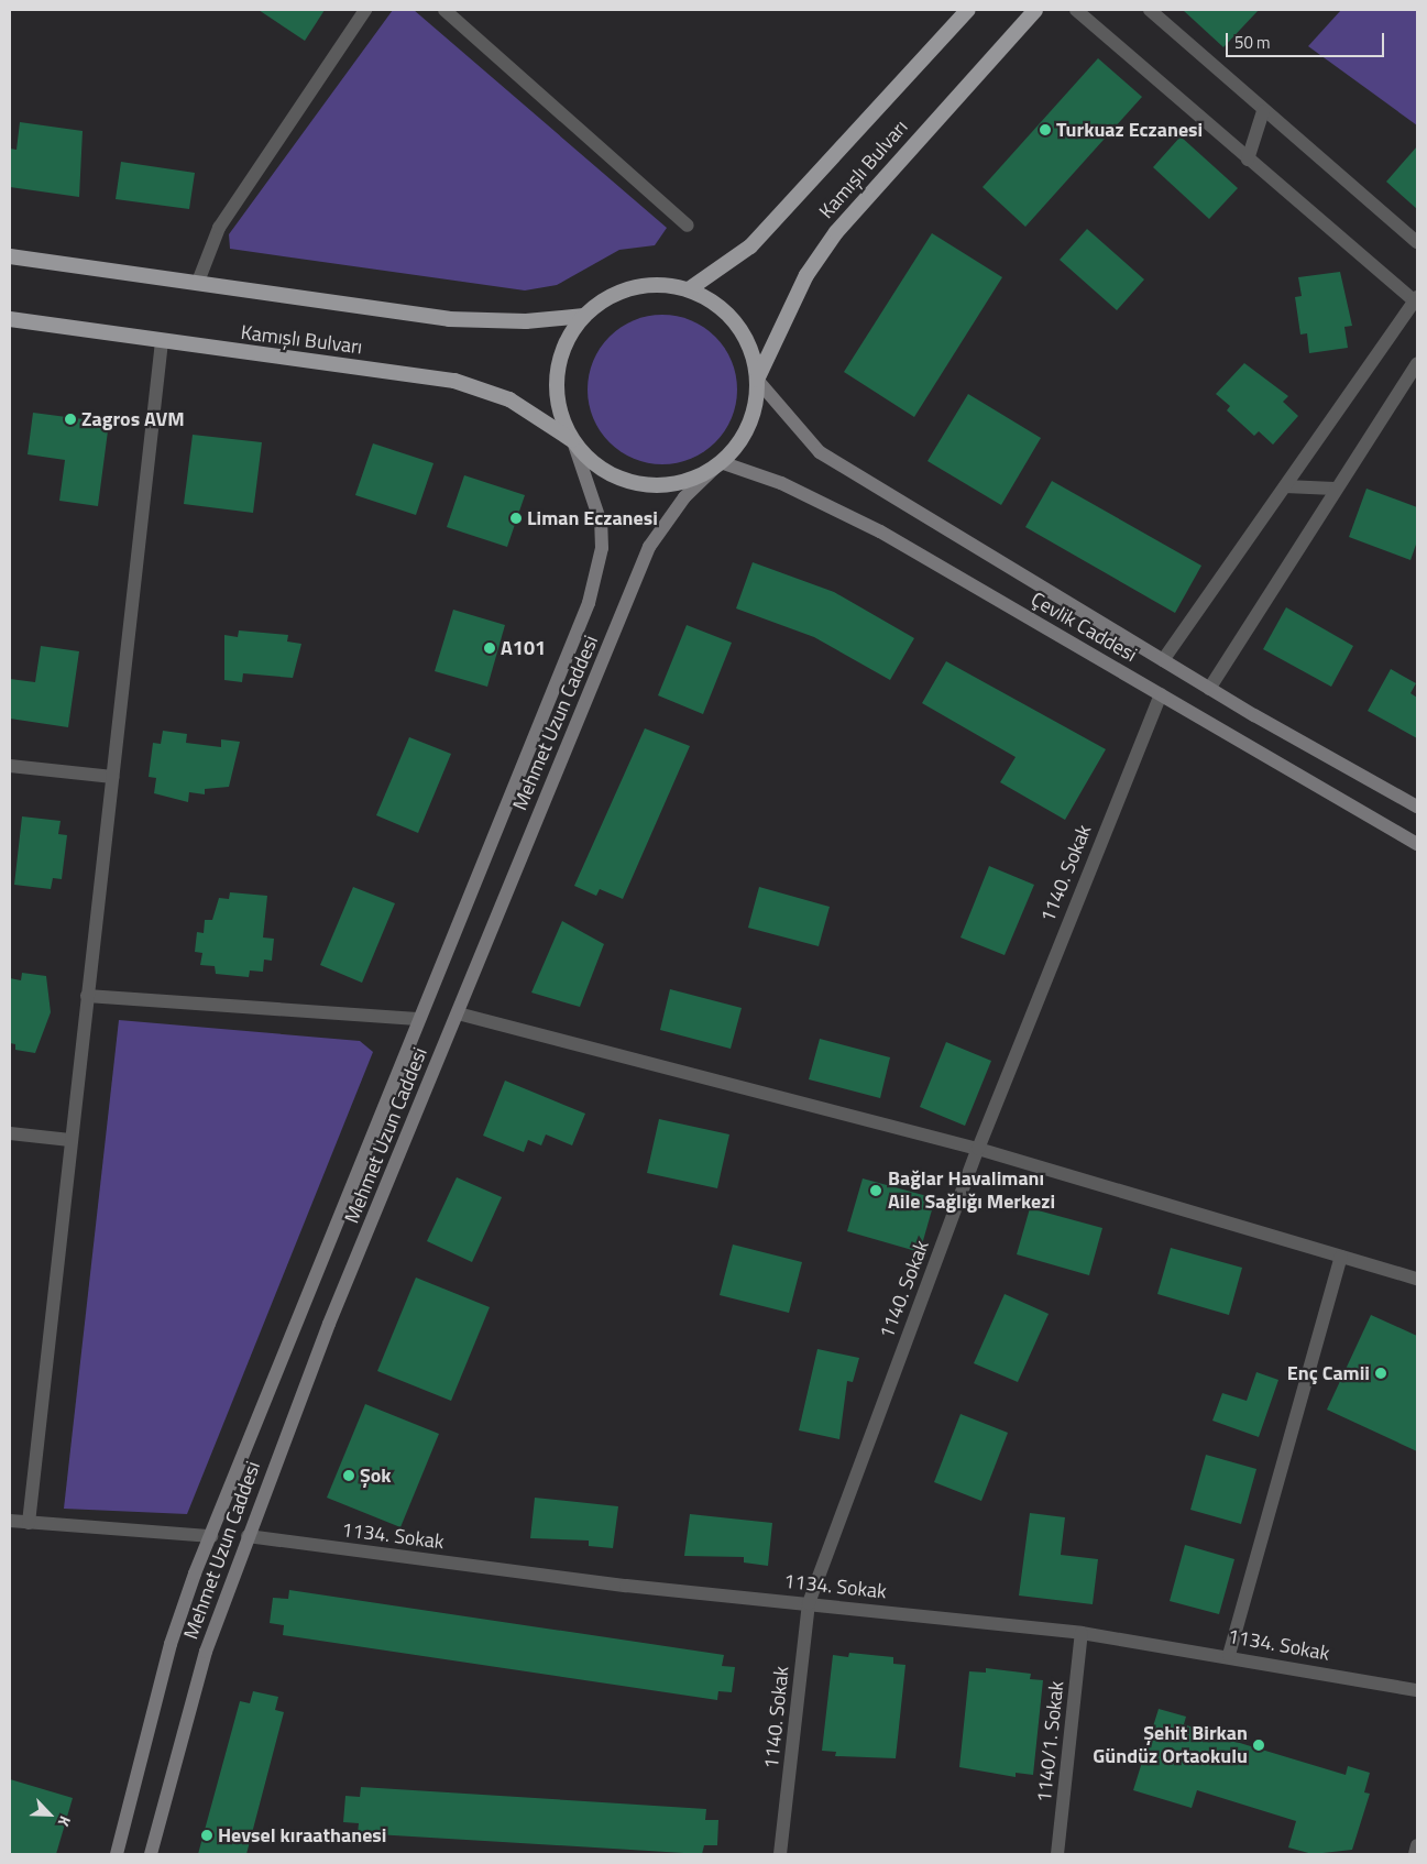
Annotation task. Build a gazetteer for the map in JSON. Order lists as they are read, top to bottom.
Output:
{
  "streets": {
    "highway": ["Kamışlı Bulvarı"],
    "main road": ["Çevlik Caddesi", "Mehmet Uzun Caddesi"],
    "street": ["1140. Sokak", "1134. Sokak", "1140/1. Sokak"]
  },
  "crossings": [
    ["Kamışlı Bulvarı", "Çevlik Caddesi"],
    ["Çevlik Caddesi", "Mehmet Uzun Caddesi"],
    ["Çevlik Caddesi", "1140. Sokak"],
    ["Mehmet Uzun Caddesi", "1134. Sokak"],
    ["1140. Sokak", "1134. Sokak"],
    ["1134. Sokak", "1140/1. Sokak"]
  ],
  "places": [
    "Turkuaz Eczanesi",
    "Zagros AVM",
    "Liman Eczanesi",
    "A101",
    "Bağlar Havalimanı Aile Sağlığı Merkezi",
    "Enç Camii",
    "Şok",
    "Şehit Birkan Gündüz Ortaokulu",
    "Hevsel kıraathanesi"
  ],
  "scale_bar": "50 m",
  "north": "bottom right"
}
